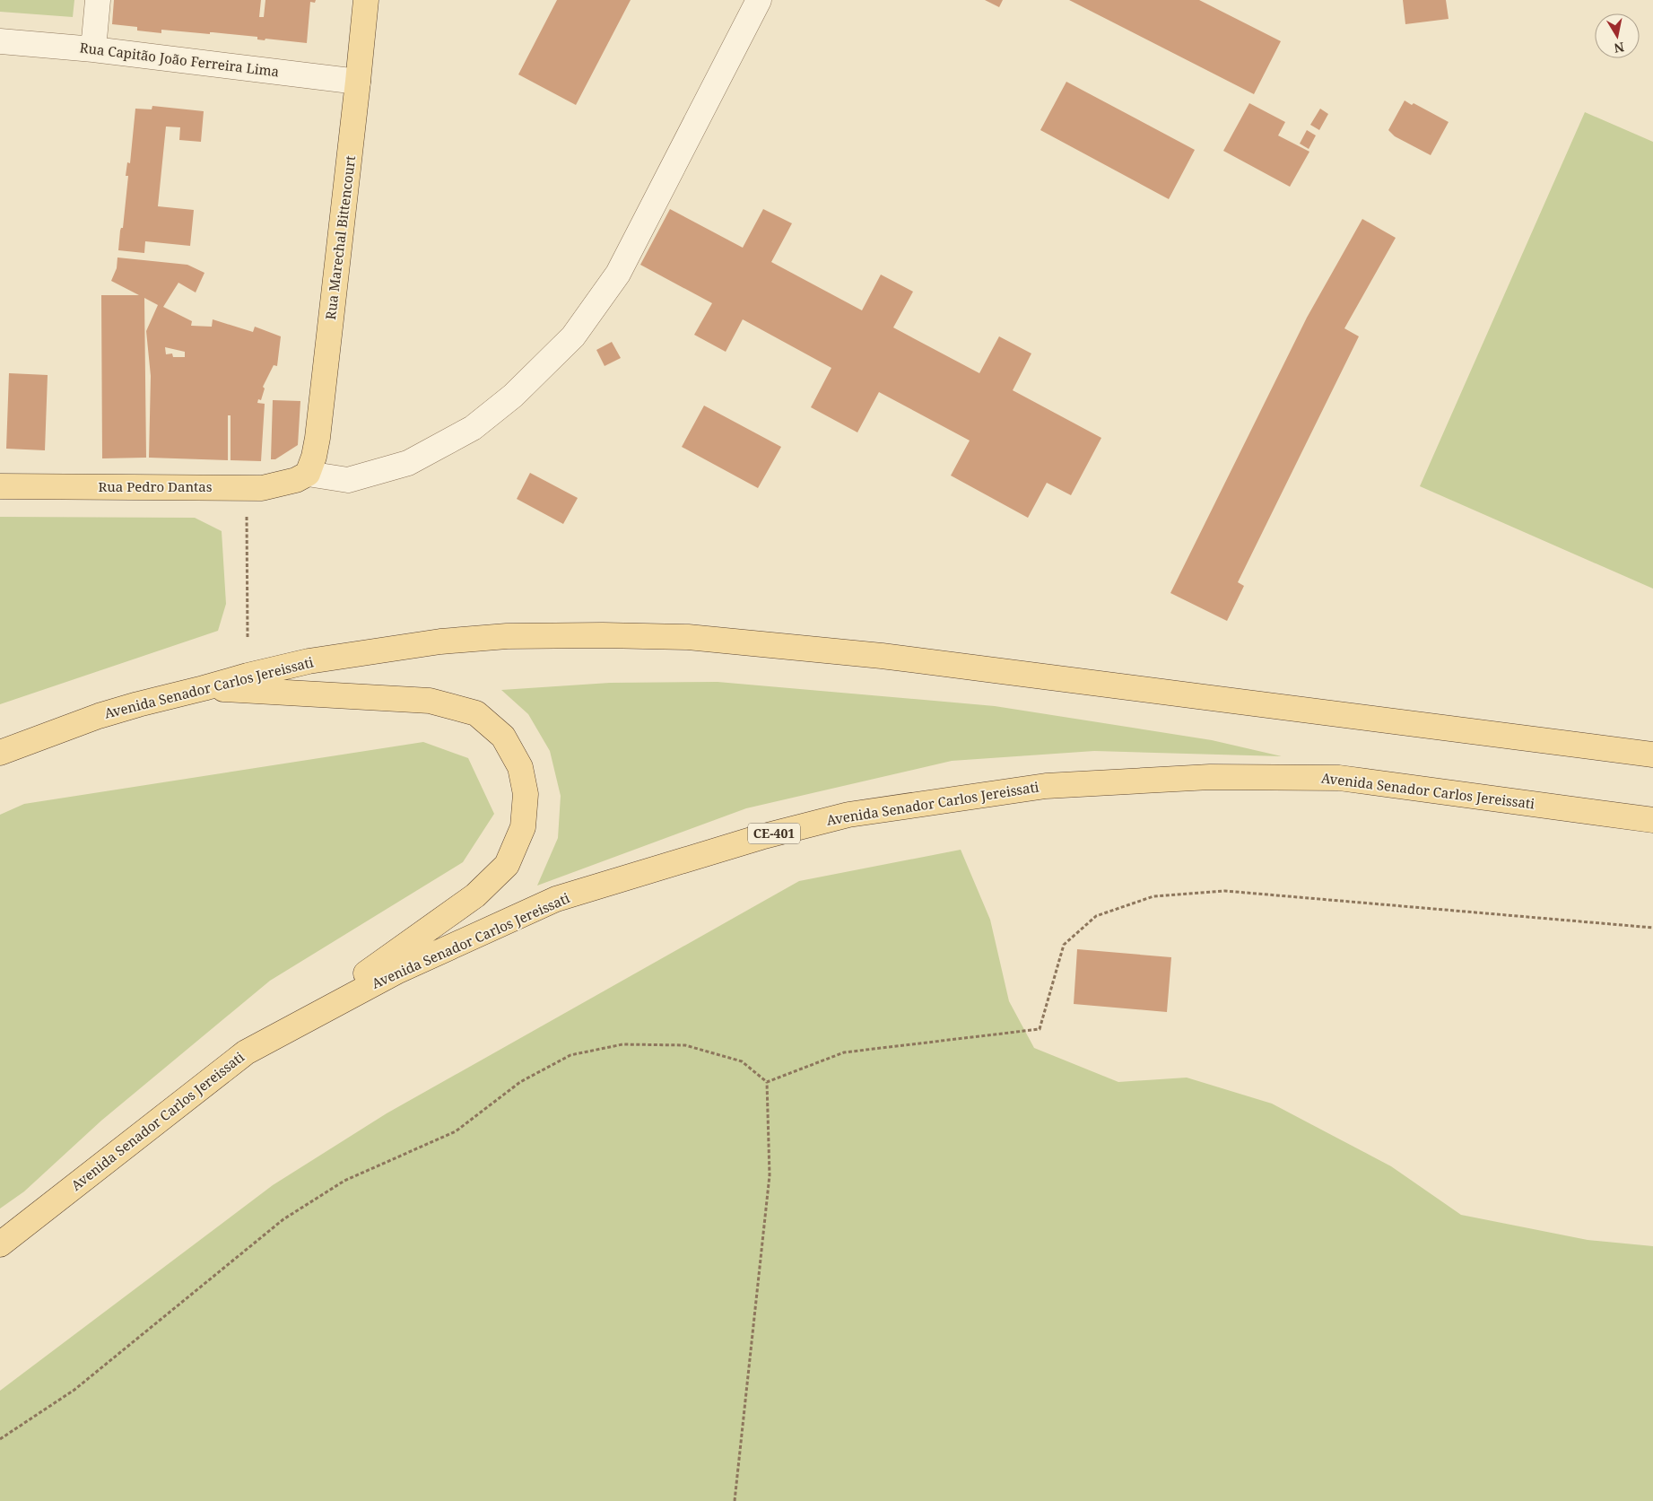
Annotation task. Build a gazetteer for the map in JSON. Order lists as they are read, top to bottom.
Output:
{
  "streets": {
    "main road": [
      "Rua Marechal Bittencourt",
      "Rua Pedro Dantas",
      "Avenida Senador Carlos Jereissati",
      "CE-401"
    ],
    "street": ["Rua Capitão João Ferreira Lima"]
  },
  "crossings": [
    ["Rua Capitão João Ferreira Lima", "Rua Marechal Bittencourt"],
    ["Rua Marechal Bittencourt", "Rua Pedro Dantas"]
  ],
  "north": "bottom"
}
